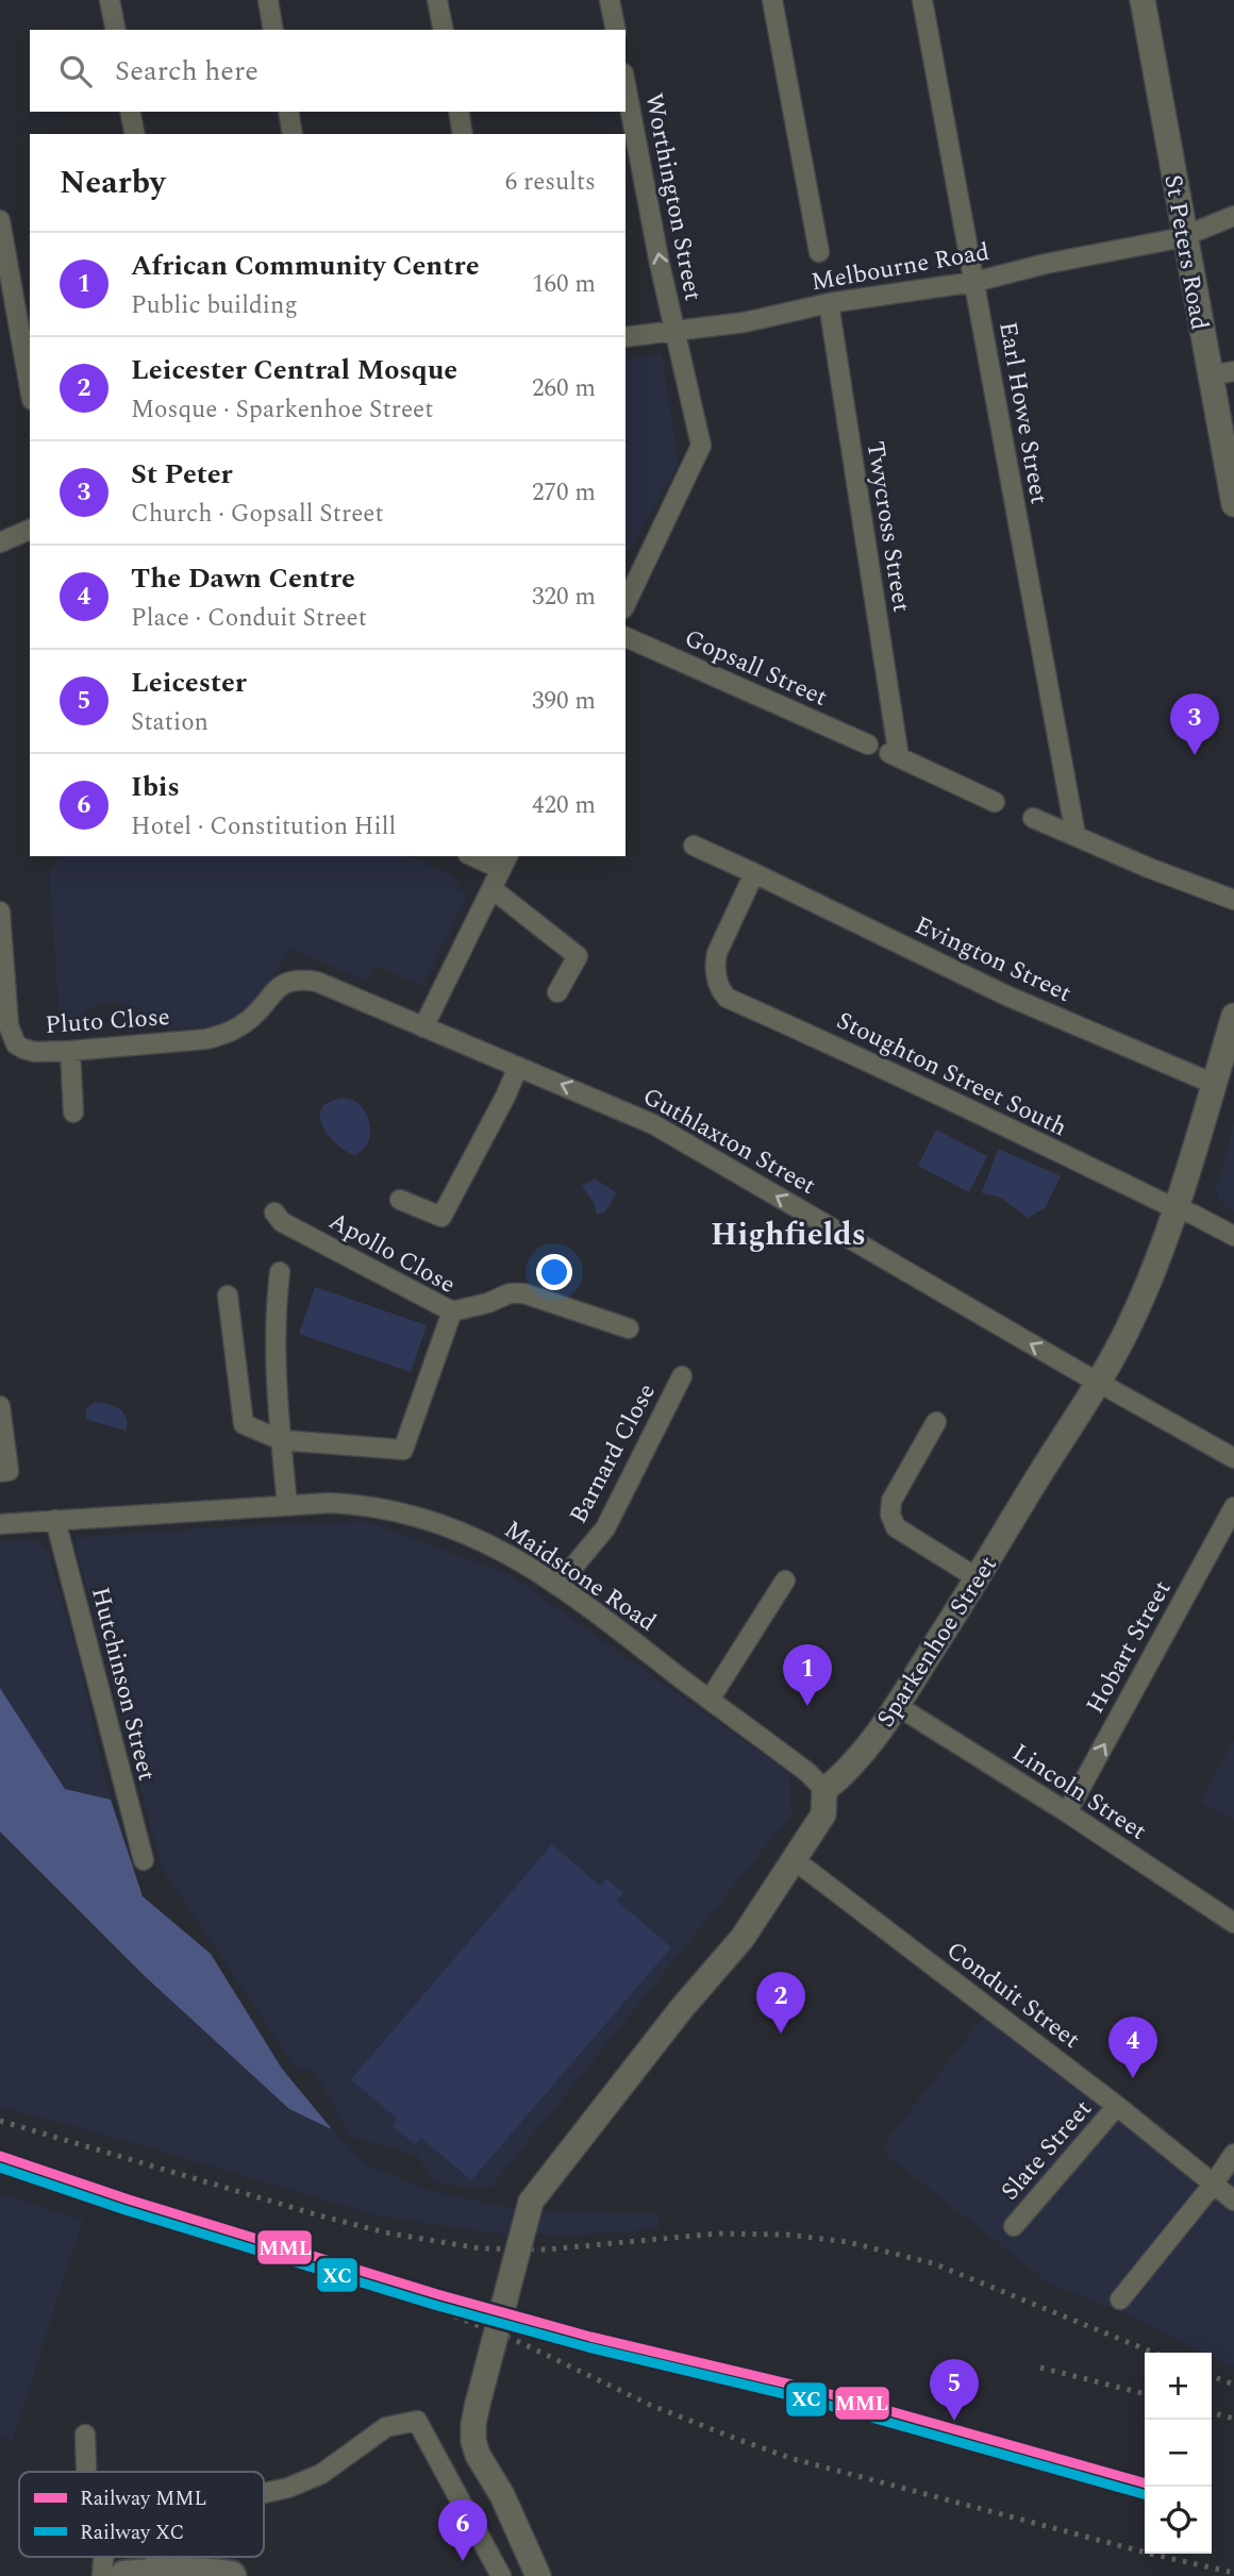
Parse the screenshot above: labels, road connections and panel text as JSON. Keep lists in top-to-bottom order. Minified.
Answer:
{"streets":{"street":["Worthington Street","St Peters Road","Melbourne Road","Earl Howe Street","Twycross Street","Gopsall Street","Evington Street","Pluto Close","Stoughton Street South","Guthlaxton Street","Apollo Close","Barnard Close","Maidstone Road","Sparkenhoe Street","Hobart Street","Hutchinson Street","Lincoln Street","Conduit Street","Slate Street"]},"crossings":[["Worthington Street","Melbourne Road"],["St Peters Road","Melbourne Road"],["Melbourne Road","Earl Howe Street"],["Melbourne Road","Twycross Street"],["Evington Street","Stoughton Street South"],["Evington Street","Sparkenhoe Street"],["Pluto Close","Guthlaxton Street"],["Stoughton Street South","Sparkenhoe Street"],["Guthlaxton Street","Sparkenhoe Street"],["Barnard Close","Maidstone Road"],["Maidstone Road","Sparkenhoe Street"],["Maidstone Road","Hutchinson Street"],["Sparkenhoe Street","Lincoln Street"],["Hobart Street","Lincoln Street"],["Conduit Street","Slate Street"]],"one_way":["Guthlaxton Street","Hobart Street"],"districts":["Highfields"],"lines":["rail line MML","rail line XC"],"legend":["Railway MML","Railway XC"],"page":{"search":"Search here","heading":["Nearby","6 results"],"list":[{"mark":"1","name":"African Community Centre","note":"Public building","value":"160 m"},{"mark":"2","name":"Leicester Central Mosque","note":"Mosque · Sparkenhoe Street","value":"260 m"},{"mark":"3","name":"St Peter","note":"Church · Gopsall Street","value":"270 m"},{"mark":"4","name":"The Dawn Centre","note":"Place · Conduit Street","value":"320 m"},{"mark":"5","name":"Leicester","note":"Station","value":"390 m"},{"mark":"6","name":"Ibis","note":"Hotel · Constitution Hill","value":"420 m"}],"pins":["3","1","2","4","5","6"],"map_buttons":["+","−"]}}
